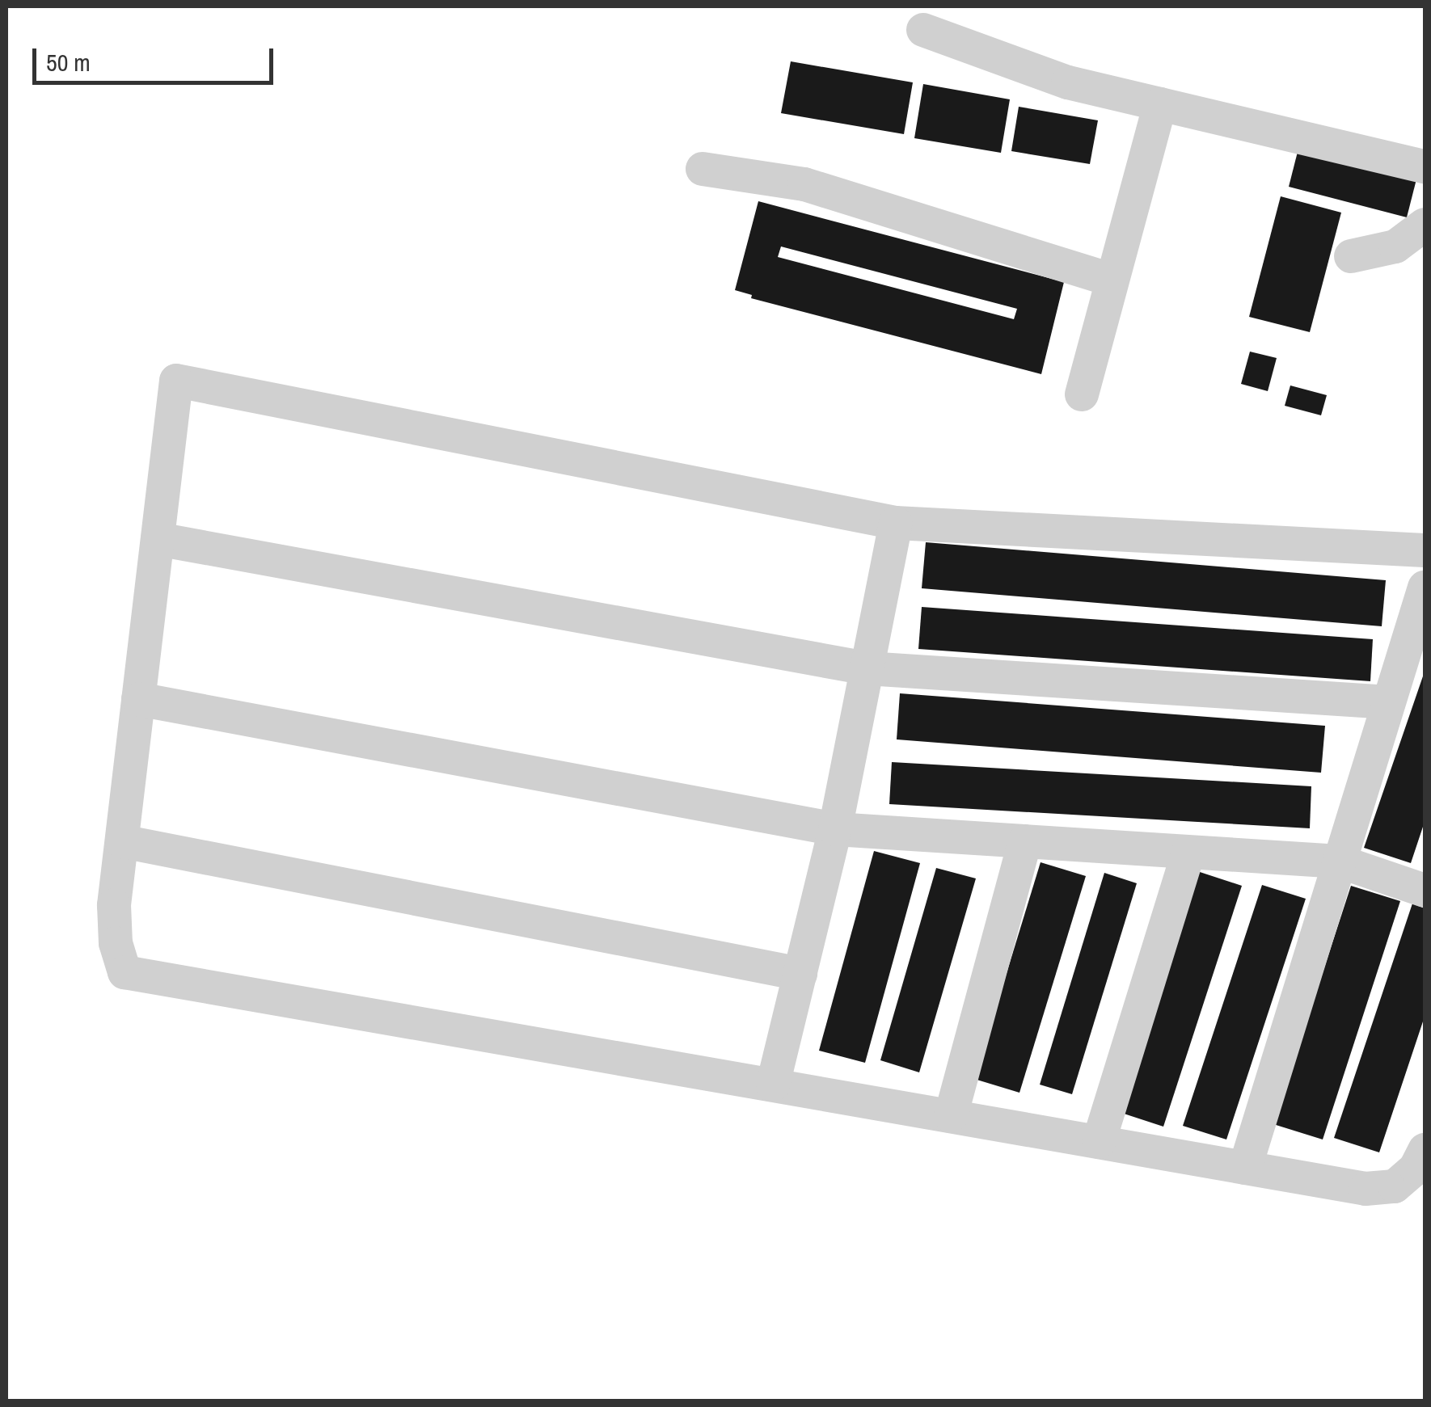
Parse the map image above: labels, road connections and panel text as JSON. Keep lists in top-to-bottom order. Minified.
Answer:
{"scale_bar":"50 m"}
